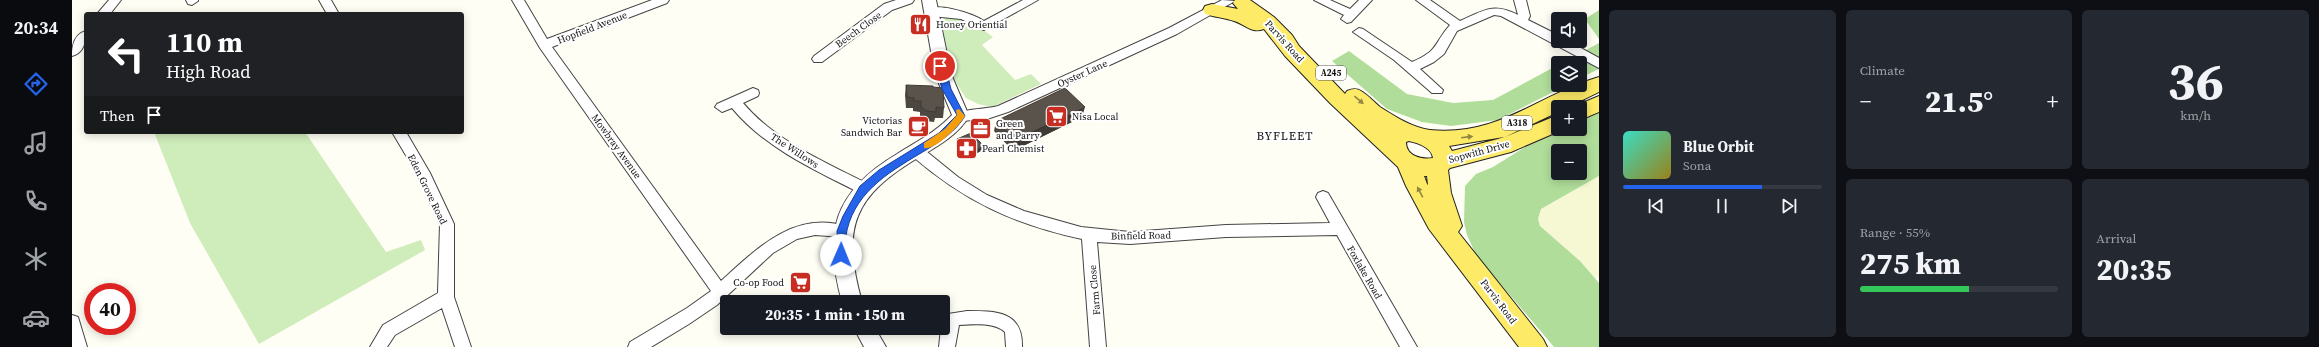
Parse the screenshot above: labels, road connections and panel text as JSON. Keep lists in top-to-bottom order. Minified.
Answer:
{"streets":{"main road":["Parvis Road","A245","A318","Sopwith Drive"],"street":["Hopfield Avenue","Beech Close","Oyster Lane","Mowbray Avenue","The Willows","Eden Grove Road","Binfield Road","Foxlake Road","Farm Close"]},"crossings":[["Hopfield Avenue","Mowbray Avenue"],["Parvis Road","Oyster Lane"],["Parvis Road","A245"],["Parvis Road","Sopwith Drive"],["Oyster Lane","A245"],["A245","Sopwith Drive"],["Binfield Road","Foxlake Road"],["Binfield Road","Farm Close"]],"districts":["BYFLEET"],"places":{"restaurant":["Honey Oriential"],"supermarket":["Nisa Local","Co-op Food"],"cafe":["Victorias Sandwich Bar"],"office":["Green and Parry"],"pharmacy":["Pearl Chemist"]},"page":{"tabs":"20:34","tile":["Climate",["36","km/h"],["Range · 55%","275 km"],["Arrival","20:35"]],"map_buttons":["+","−"],"turn":["110 m","High Road"],"heat":["−","21.5°","+"],"then":"Then","song":["Blue Orbit","Sona"],"limit":"40","trip":"20:35 · 1 min · 150 m"}}
